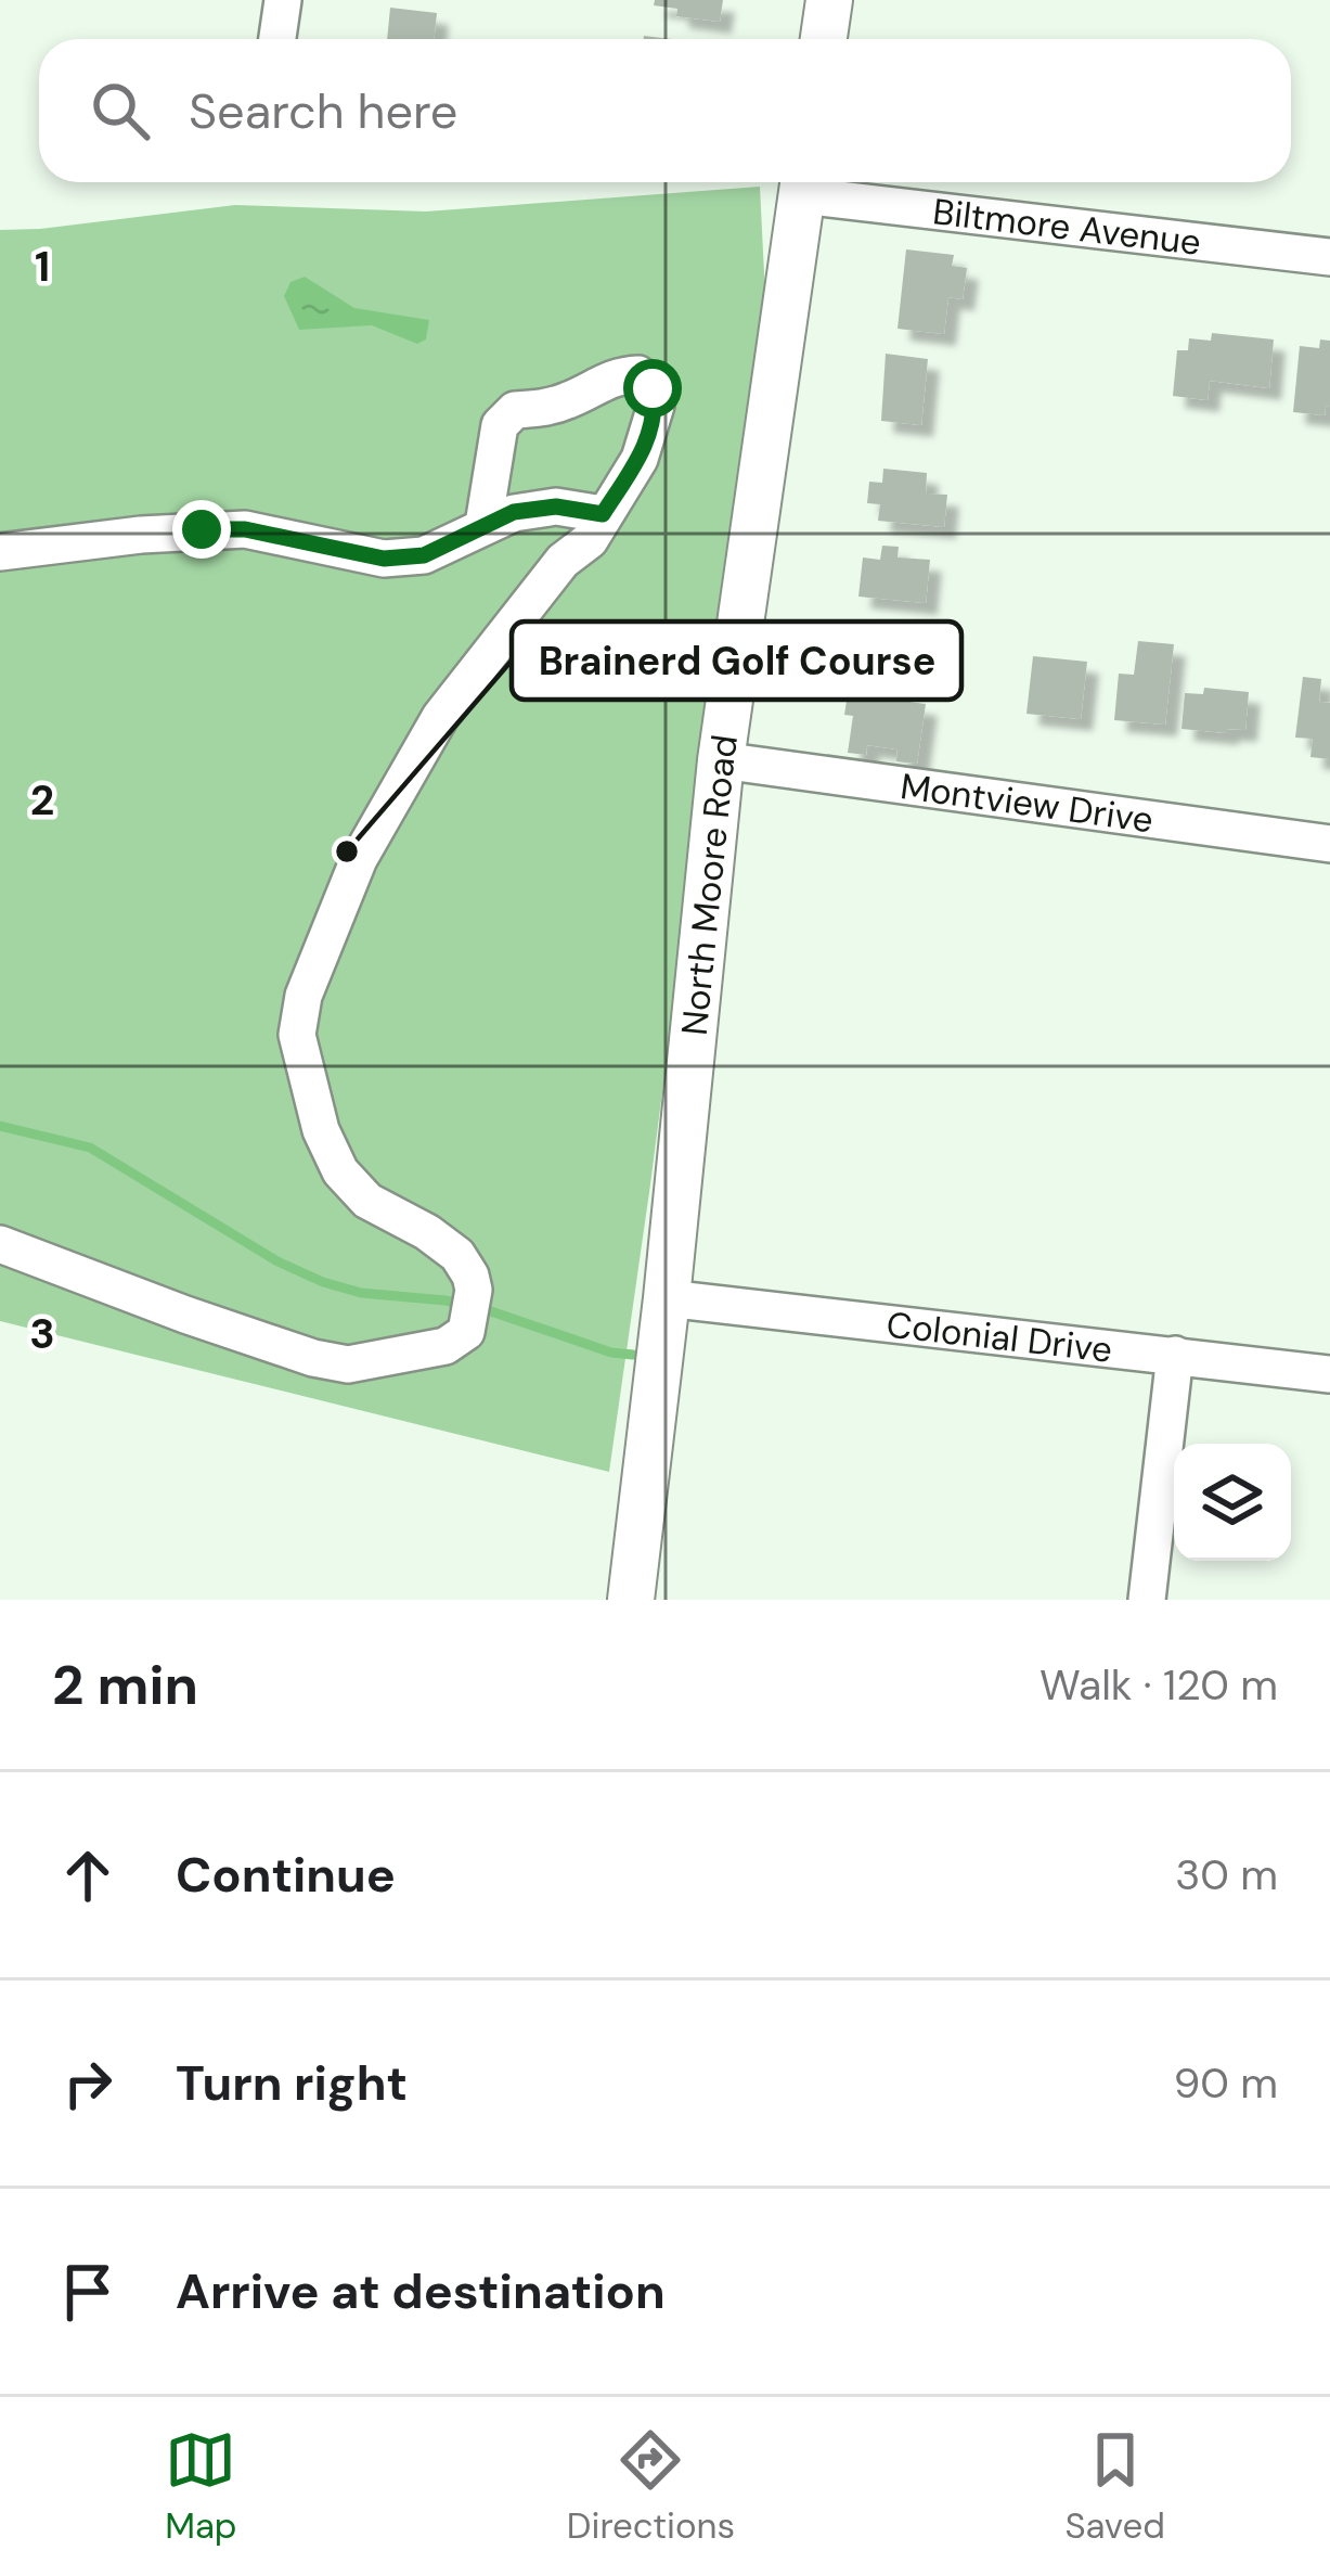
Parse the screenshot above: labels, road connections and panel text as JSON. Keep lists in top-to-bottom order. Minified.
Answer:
{"streets":{"main road":["North Moore Road"],"street":["Biltmore Avenue","Montview Drive","Colonial Drive"]},"crossings":[["Biltmore Avenue","North Moore Road"],["Montview Drive","North Moore Road"],["North Moore Road","Colonial Drive"]],"places":["Brainerd Golf Course"],"page":{"search":"Search here","heading":["2 min","Walk · 120 m"],"list":[["Continue","30 m"],["Turn right","90 m"],"Arrive at destination"],"nav":["Map","Directions","Saved"]},"grid":{"rows":["1","2","3"]}}
